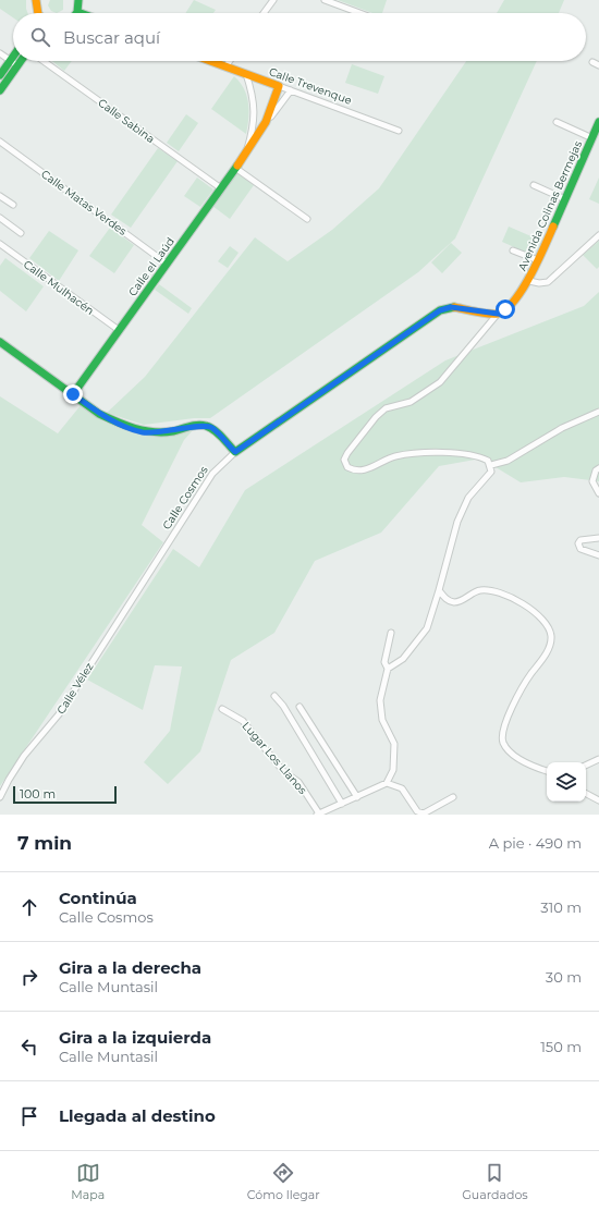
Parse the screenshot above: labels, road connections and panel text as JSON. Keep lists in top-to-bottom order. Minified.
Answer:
{"streets":{"street":["Calle Trevenque","Calle Sabina","Calle Matas Verdes","Avenida Colinas Bermejas","Calle el Laúd","Calle Mulhacén","Calle Cosmos","Calle Vélez","Lugar Los Llanos"]},"crossings":[["Calle Trevenque","Calle el Laúd"],["Calle Sabina","Calle el Laúd"],["Calle Matas Verdes","Calle el Laúd"],["Avenida Colinas Bermejas","Calle Cosmos"],["Calle el Laúd","Calle Mulhacén"],["Calle Cosmos","Calle Vélez"]],"scale_bar":"100 m","page":{"search":"Buscar aquí","scale":"100 m","heading":["7 min","A pie · 490 m"],"list":[["Continúa","Calle Cosmos","310 m"],["Gira a la derecha","Calle Muntasil","30 m"],["Gira a la izquierda","Calle Muntasil","150 m"],"Llegada al destino"],"nav":["Mapa","Cómo llegar","Guardados"]}}
